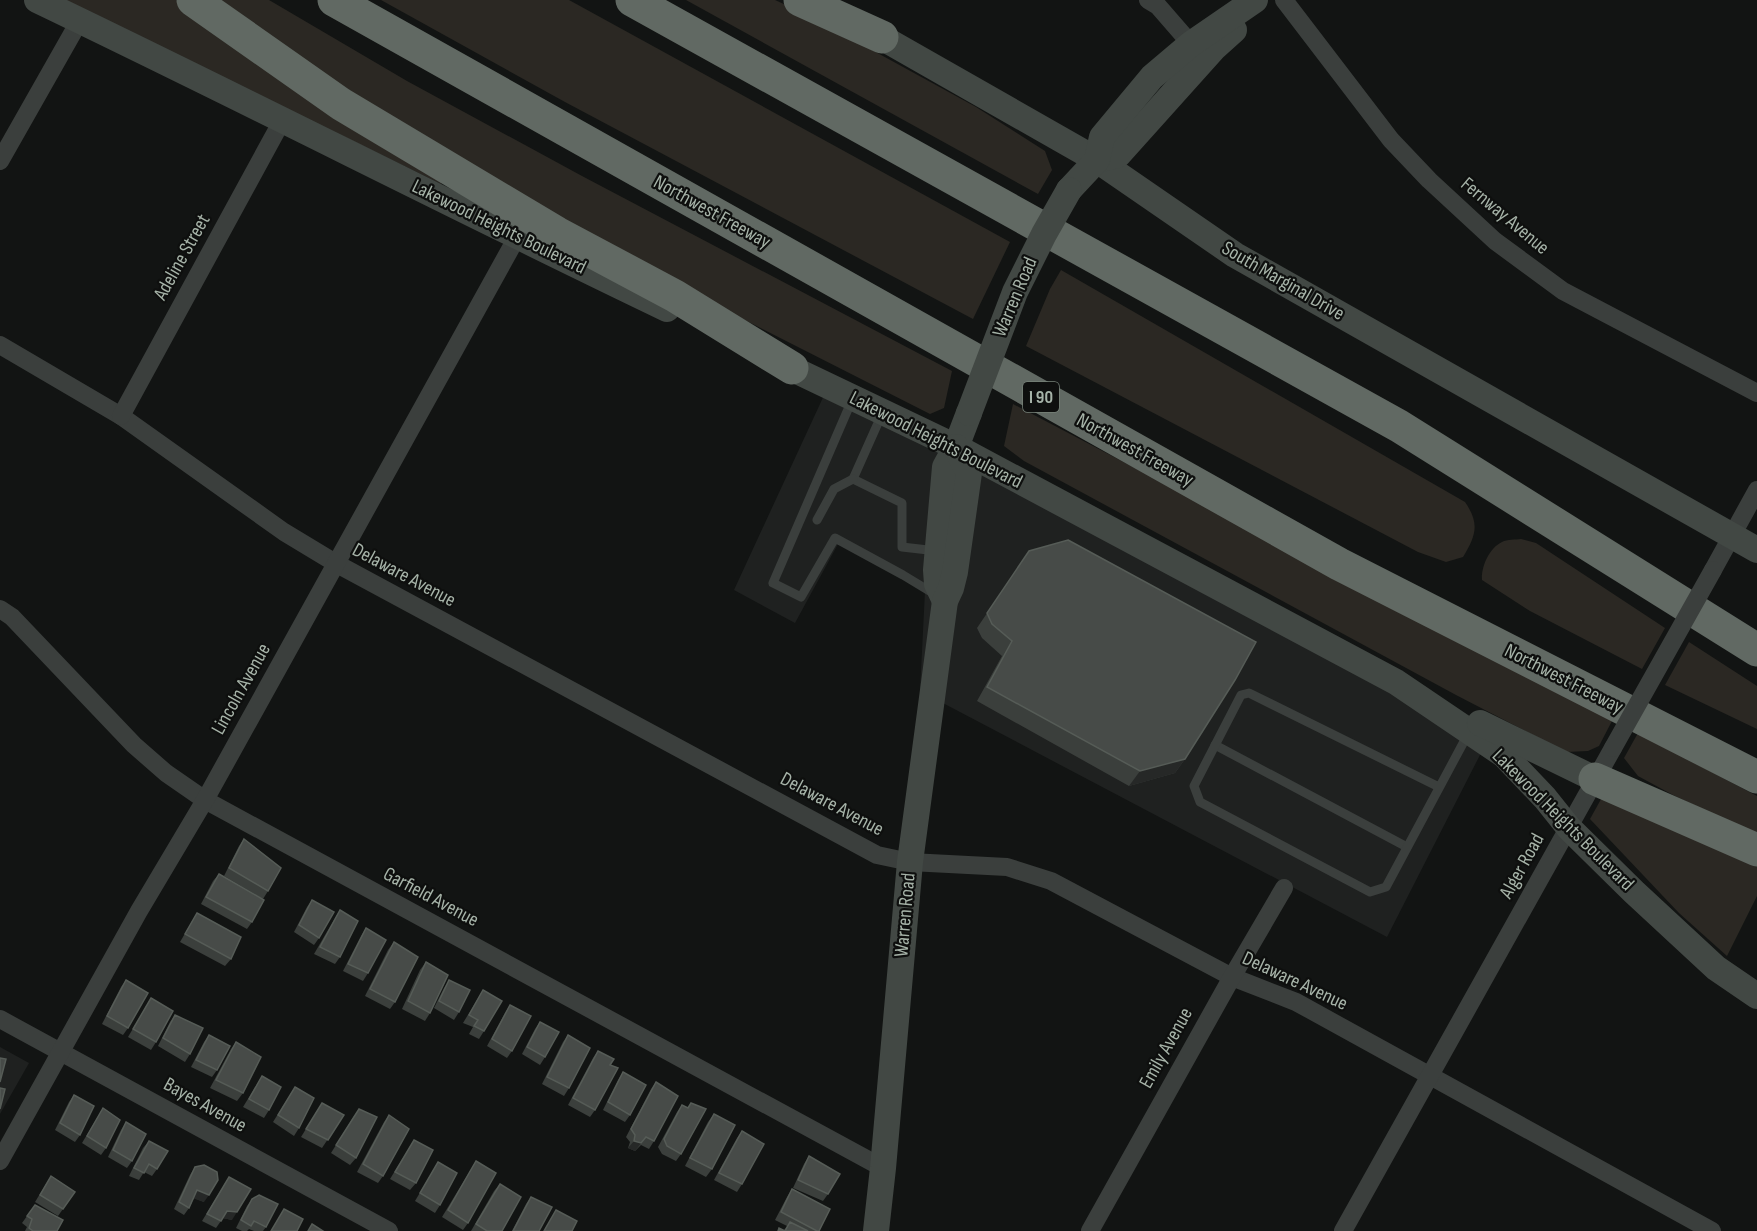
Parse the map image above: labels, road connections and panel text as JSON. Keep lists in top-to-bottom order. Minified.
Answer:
{"streets":{"highway":["Northwest Freeway","I 90"],"main road":["Lakewood Heights Boulevard","South Marginal Drive","Warren Road"],"street":["Fernway Avenue","Adeline Street","Delaware Avenue","Lincoln Avenue","Alger Road","Garfield Avenue","Emily Avenue","Bayes Avenue"]},"crossings":[["Lakewood Heights Boulevard","Adeline Street"],["Lakewood Heights Boulevard","Warren Road"],["Lakewood Heights Boulevard","Lincoln Avenue"],["Lakewood Heights Boulevard","Alger Road"],["Adeline Street","Delaware Avenue"],["South Marginal Drive","Warren Road"],["South Marginal Drive","Alger Road"],["Warren Road","Delaware Avenue"],["Warren Road","Garfield Avenue"],["Delaware Avenue","Lincoln Avenue"],["Delaware Avenue","Alger Road"],["Delaware Avenue","Emily Avenue"],["Lincoln Avenue","Garfield Avenue"],["Lincoln Avenue","Bayes Avenue"]]}
